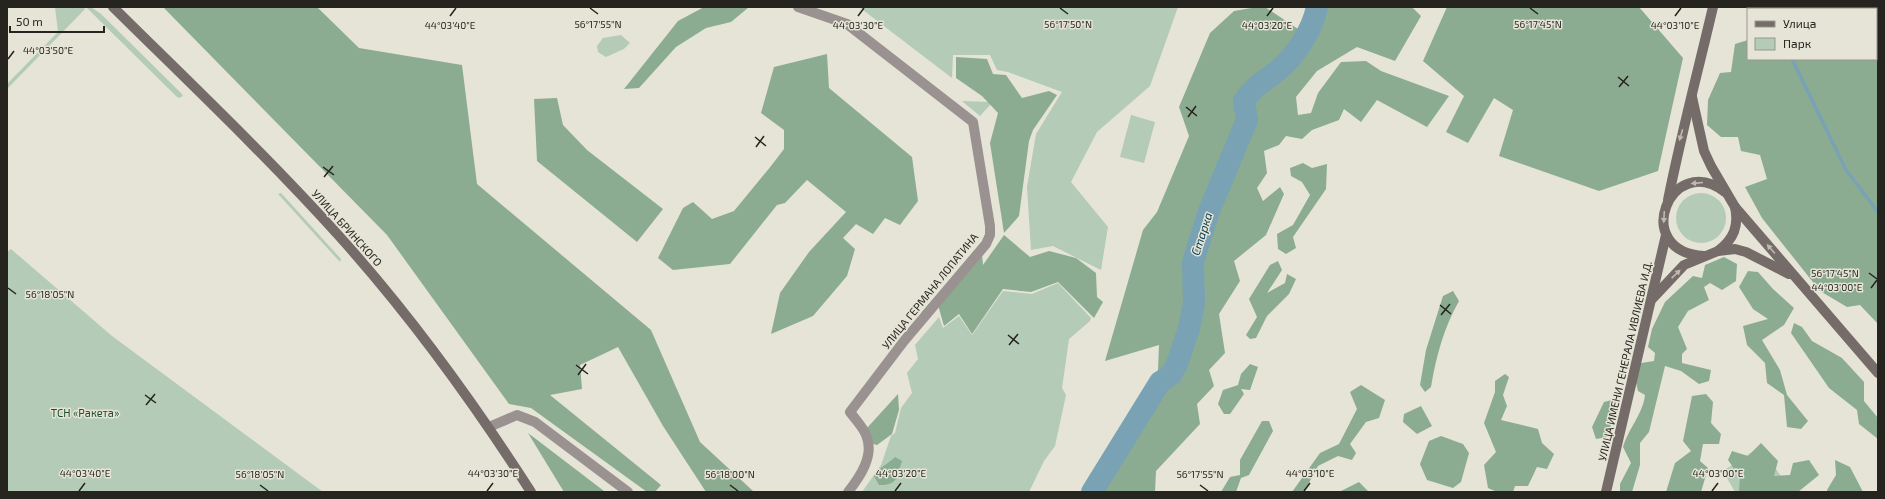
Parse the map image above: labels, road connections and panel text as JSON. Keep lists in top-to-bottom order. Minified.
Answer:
{"streets":{"street":["УЛИЦА БРИНСКОГО","УЛИЦА ГЕРМАНА ЛОПАТИНА","УЛИЦА ИМЕНИ ГЕНЕРАЛА ИВЛИЕВА И.Д."]},"water":["Старка"],"parks":["ТСН «Ракета»"],"legend":["Улица","Парк"],"scale_bar":"50 m","coordinates":["56°17'45\"N","56°17'55\"N","56°17'50\"N","44°03'40\"E","44°03'30\"E","44°03'20\"E","44°03'10\"E","44°03'50\"E","44°03'00\"E","56°18'05\"N","56°18'00\"N"]}
